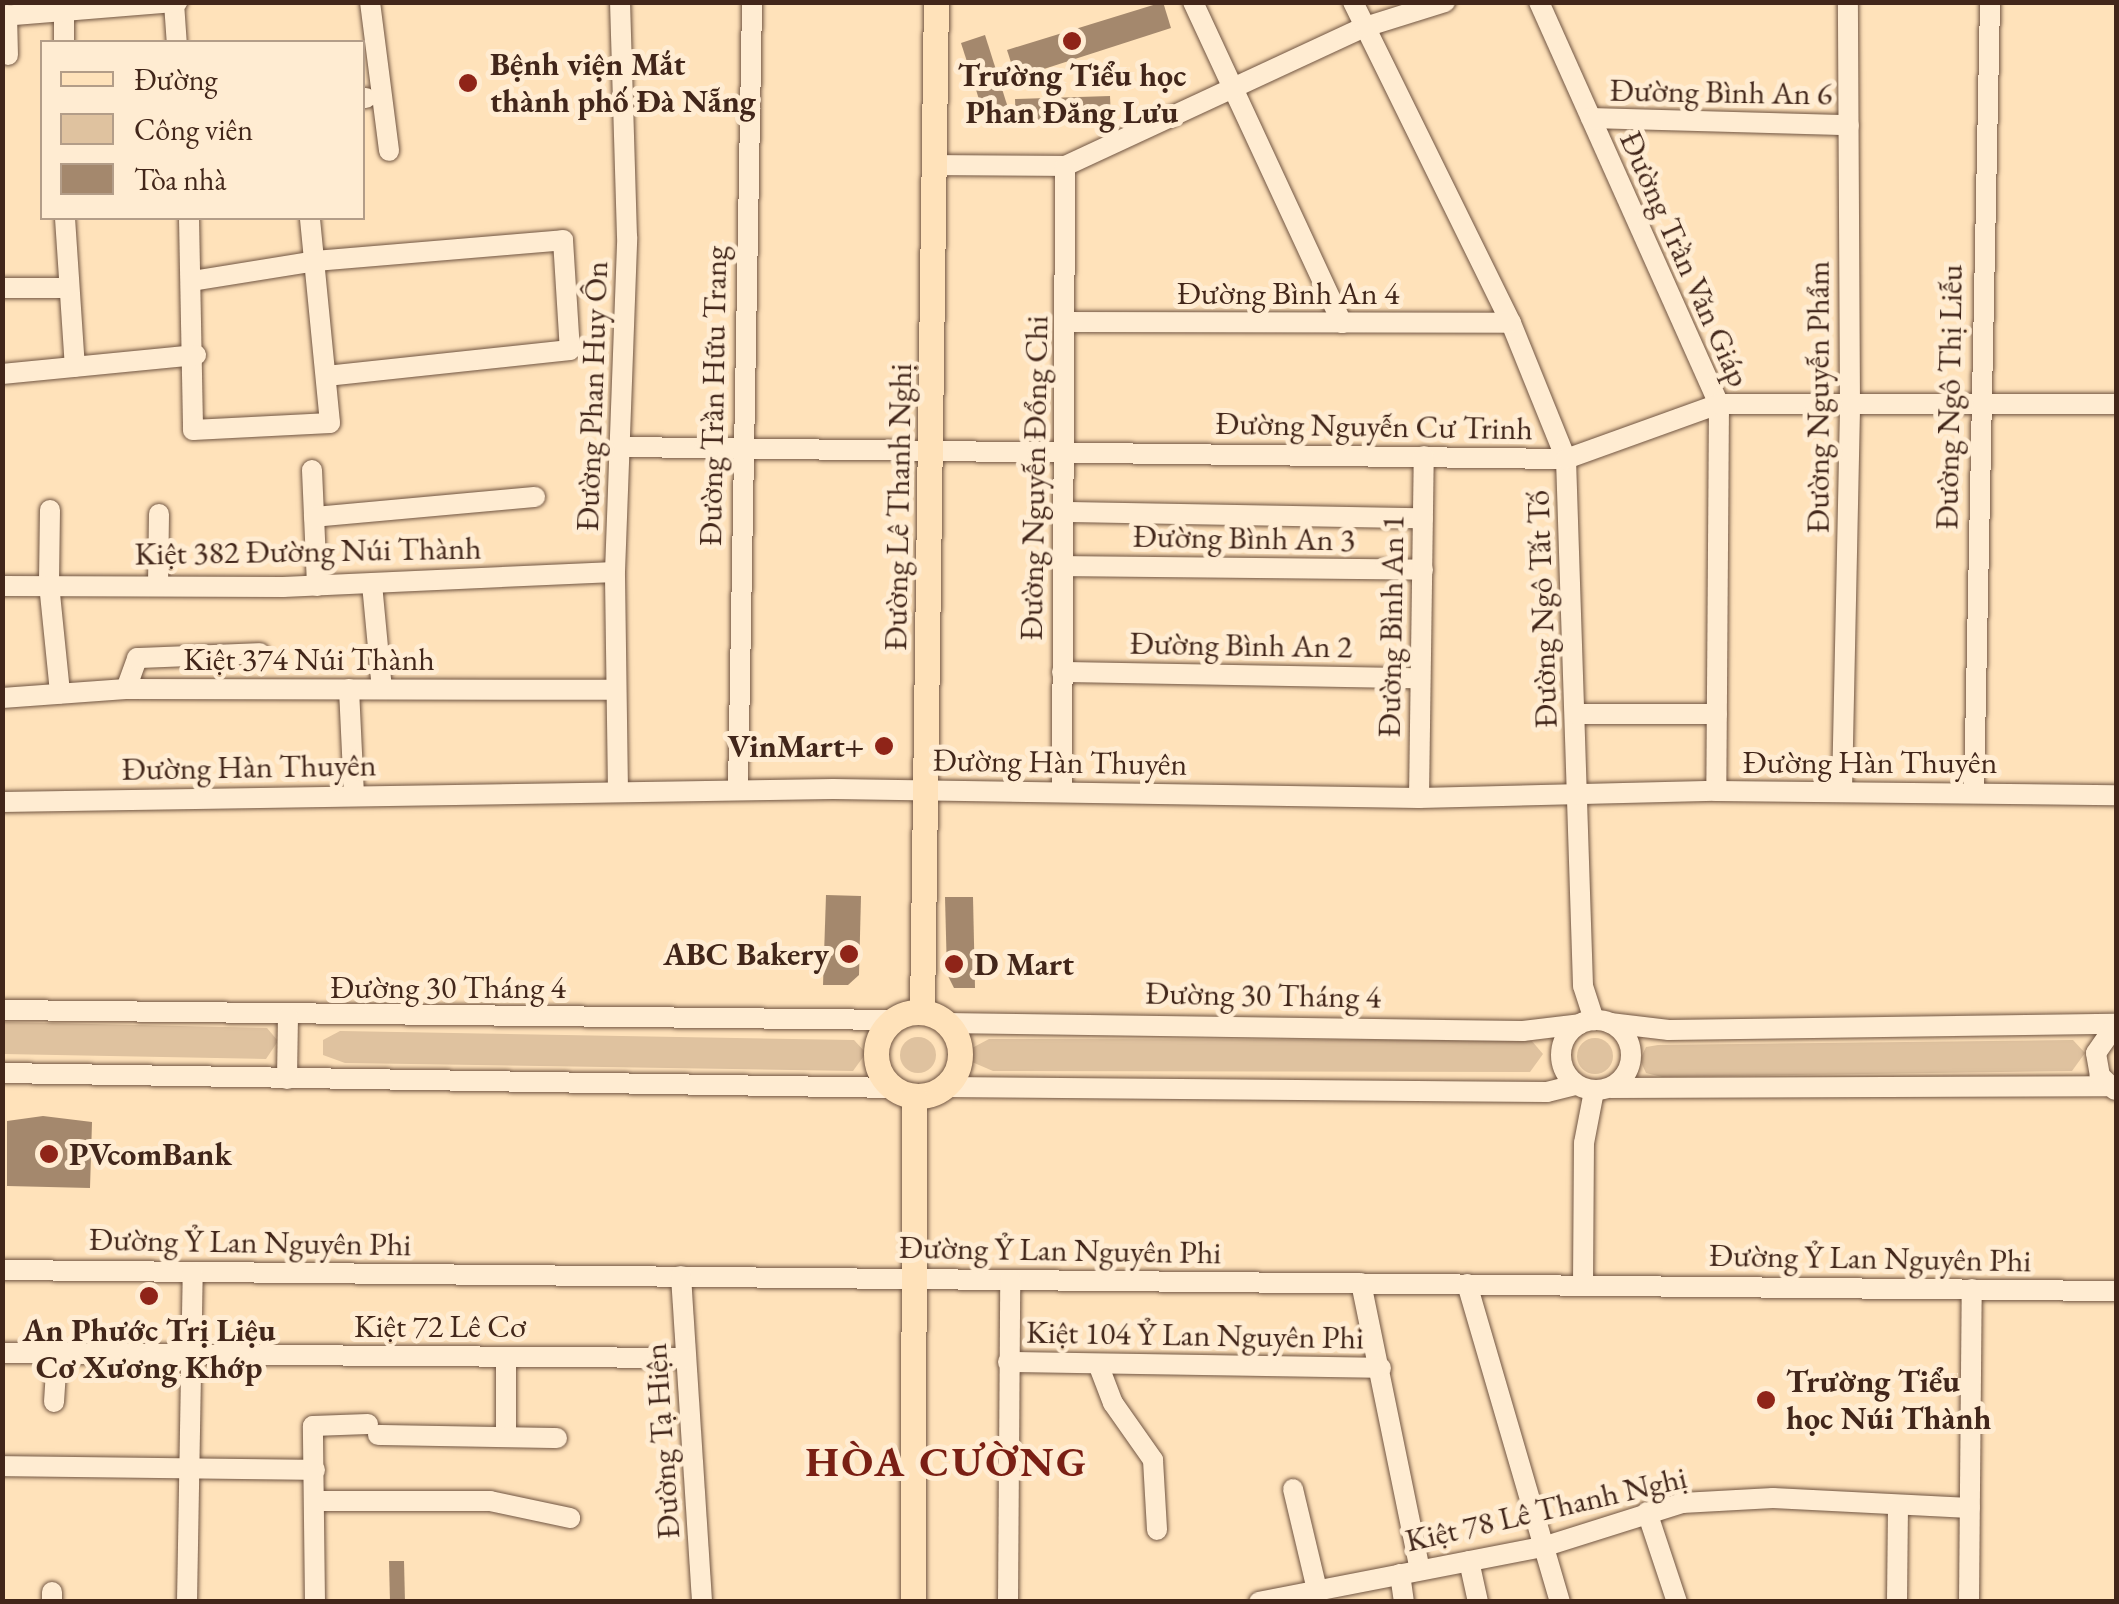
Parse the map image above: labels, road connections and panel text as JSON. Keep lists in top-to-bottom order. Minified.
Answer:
{"streets":{"main road":["Đường Lê Thanh Nghị"],"street":["Đường Bình An 6","Đường Trần Văn Giáp","Đường Bình An 4","Đường Phan Huy Ôn","Đường Trần Hữu Trang","Đường Nguyễn Phẩm","Đường Ngô Thị Liễu","Đường Nguyễn Cư Trinh","Đường Nguyễn Đổng Chi","Đường Bình An 3","Kiệt 382 Đường Núi Thành","Đường Ngô Tất Tố","Đường Bình An 1","Đường Bình An 2","Kiệt 374 Núi Thành","Đường Hàn Thuyên","Đường 30 Tháng 4","Đường Ỷ Lan Nguyên Phi","Kiệt 72 Lê Cơ","Kiệt 104 Ỷ Lan Nguyên Phi","Đường Tạ Hiện","Kiệt 78 Lê Thanh Nghị"]},"crossings":[["Đường Bình An 6","Đường Trần Văn Giáp"],["Đường Bình An 6","Đường Nguyễn Phẩm"],["Đường Trần Văn Giáp","Đường Nguyễn Cư Trinh"],["Đường Trần Văn Giáp","Đường Hàn Thuyên"],["Đường Bình An 4","Đường Nguyễn Đổng Chi"],["Đường Bình An 4","Đường Ngô Tất Tố"],["Đường Phan Huy Ôn","Đường Nguyễn Cư Trinh"],["Đường Phan Huy Ôn","Kiệt 382 Đường Núi Thành"],["Đường Phan Huy Ôn","Kiệt 374 Núi Thành"],["Đường Phan Huy Ôn","Đường Hàn Thuyên"],["Đường Trần Hữu Trang","Đường Nguyễn Cư Trinh"],["Đường Trần Hữu Trang","Đường Hàn Thuyên"],["Đường Nguyễn Phẩm","Đường Nguyễn Cư Trinh"],["Đường Nguyễn Phẩm","Đường Hàn Thuyên"],["Đường Ngô Thị Liễu","Đường Nguyễn Cư Trinh"],["Đường Ngô Thị Liễu","Đường Hàn Thuyên"],["Đường Nguyễn Cư Trinh","Đường Nguyễn Đổng Chi"],["Đường Nguyễn Cư Trinh","Đường Lê Thanh Nghị"],["Đường Nguyễn Cư Trinh","Đường Ngô Tất Tố"],["Đường Nguyễn Cư Trinh","Đường Bình An 1"],["Đường Nguyễn Đổng Chi","Đường Bình An 3"],["Đường Nguyễn Đổng Chi","Đường Bình An 2"],["Đường Nguyễn Đổng Chi","Đường Hàn Thuyên"],["Đường Lê Thanh Nghị","Đường Hàn Thuyên"],["Đường Lê Thanh Nghị","Đường 30 Tháng 4"],["Đường Bình An 3","Đường Bình An 1"],["Đường Ngô Tất Tố","Đường Hàn Thuyên"],["Đường Ngô Tất Tố","Đường 30 Tháng 4"],["Đường Bình An 1","Đường Bình An 2"],["Đường Bình An 1","Đường Hàn Thuyên"],["Đường Ỷ Lan Nguyên Phi","Đường Tạ Hiện"],["Kiệt 72 Lê Cơ","Đường Tạ Hiện"]],"districts":["HÒA CƯỜNG"],"places":["Trường Tiểu học Phan Đăng Lưu","Bệnh viện Mắt thành phố Đà Nẵng","VinMart+","ABC Bakery","D Mart","PVcomBank","An Phước Trị Liệu Cơ Xương Khớp","Trường Tiểu học Núi Thành"],"legend":["Đường","Công viên","Tòa nhà"]}
